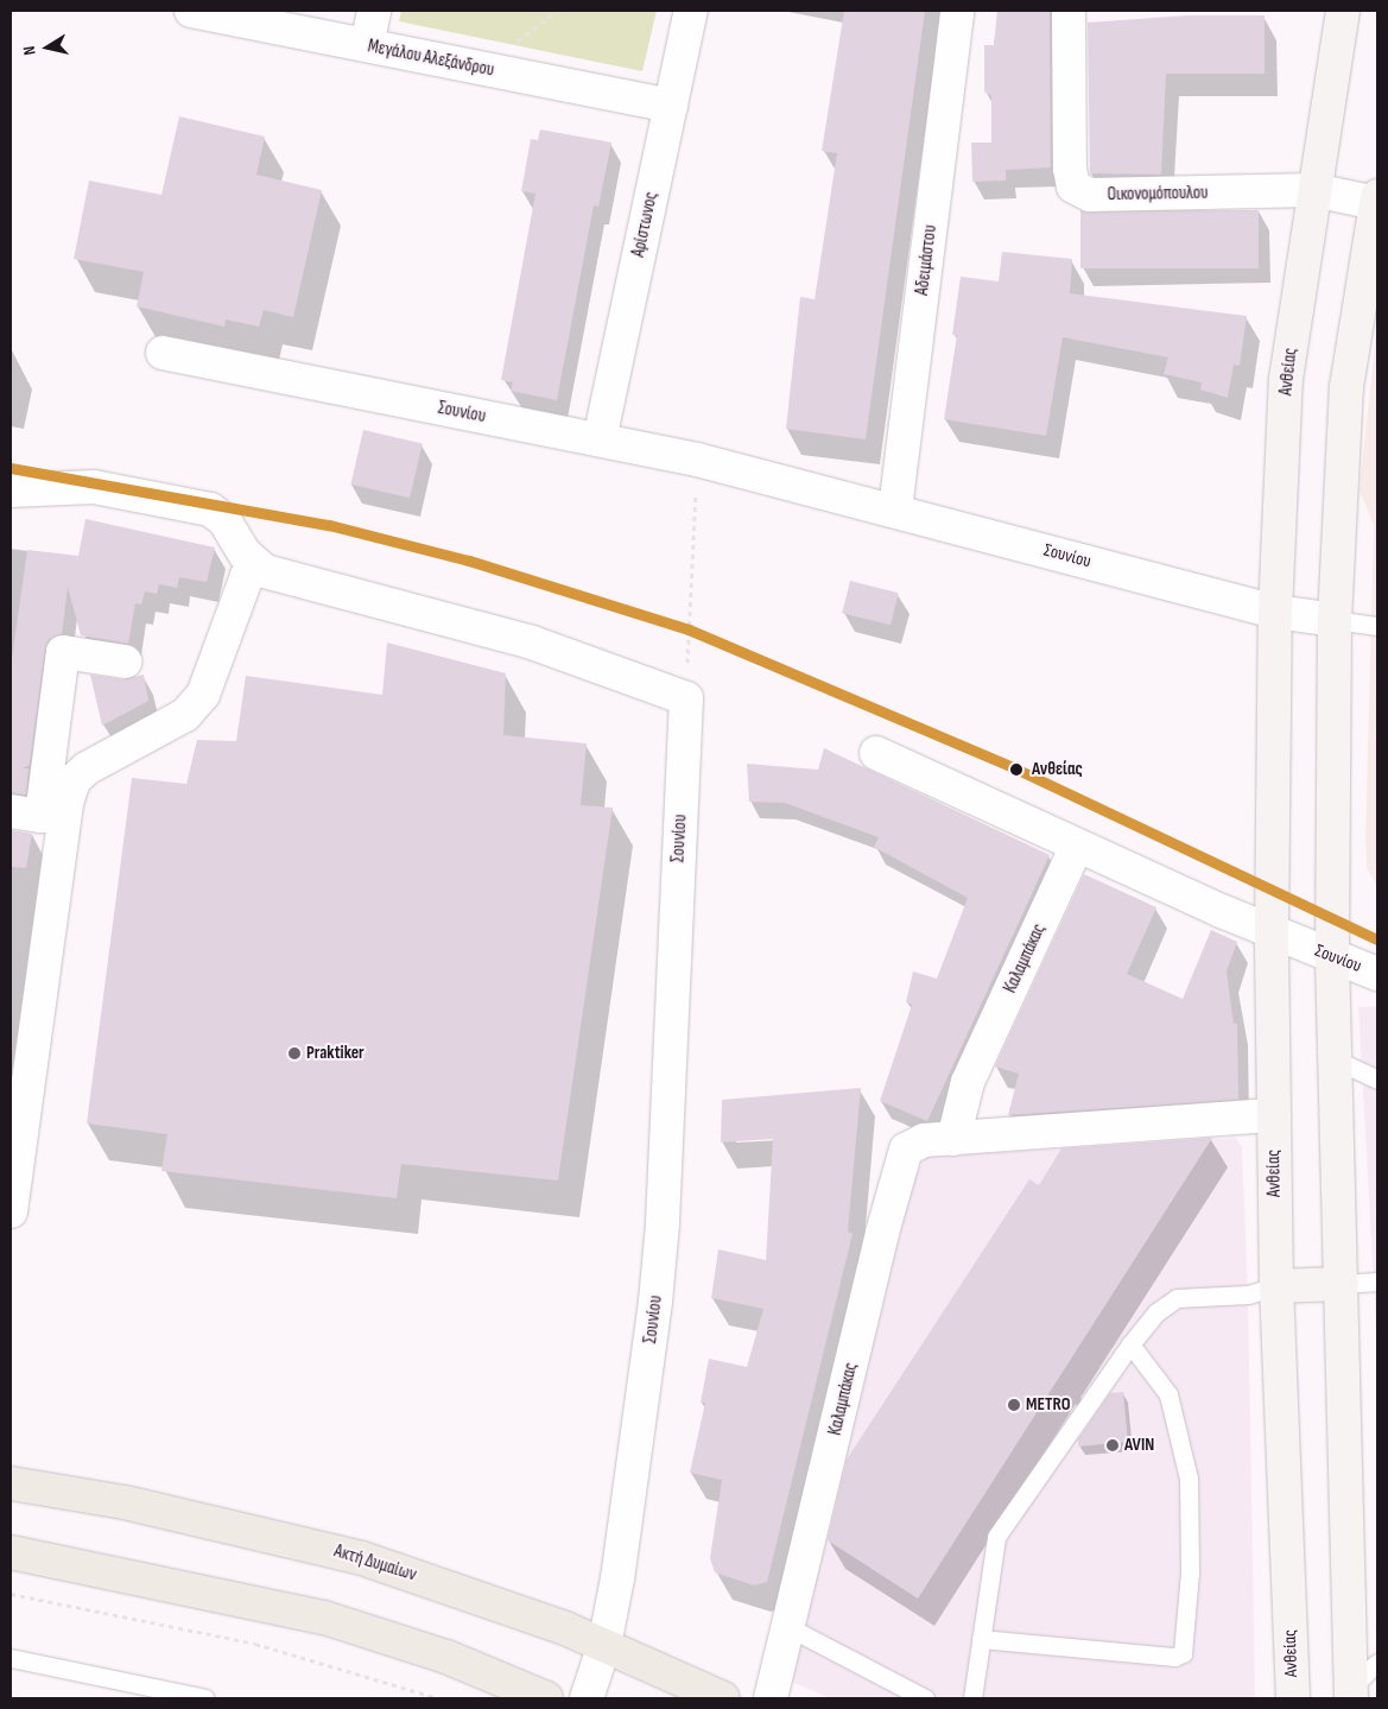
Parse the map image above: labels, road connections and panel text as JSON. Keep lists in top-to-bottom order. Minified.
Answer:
{"streets":{"main road":["Ανθείας","Ακτή Δυμαίων"],"street":["Μεγάλου Αλεξάνδρου","Οικονομόπουλου","Αρίστωνος","Αδειμάστου","Σουνίου","Καλαμπάκας"]},"crossings":[["Μεγάλου Αλεξάνδρου","Αρίστωνος"],["Οικονομόπουλου","Ανθείας"],["Αρίστωνος","Σουνίου"],["Αδειμάστου","Σουνίου"],["Ανθείας","Σουνίου"],["Ανθείας","Καλαμπάκας"],["Σουνίου","Καλαμπάκας"],["Σουνίου","Ακτή Δυμαίων"]],"places":["Ανθείας","Praktiker","METRO","AVIN"],"north":"left"}
